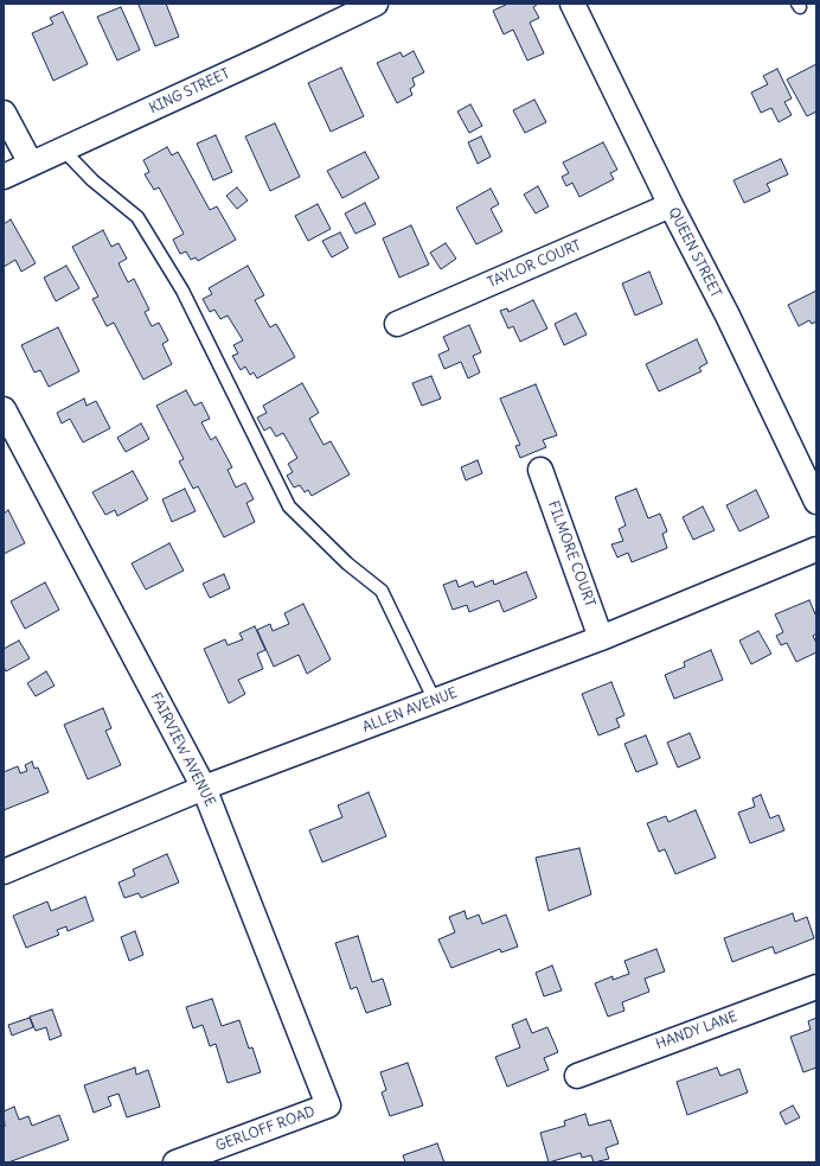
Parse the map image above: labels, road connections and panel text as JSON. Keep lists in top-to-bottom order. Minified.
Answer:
{"streets":{"street":["KING STREET","QUEEN STREET","TAYLOR COURT","FILMORE COURT","ALLEN AVENUE","FAIRVIEW AVENUE","HANDY LANE","GERLOFF ROAD"]},"crossings":[["QUEEN STREET","TAYLOR COURT"],["FILMORE COURT","ALLEN AVENUE"],["ALLEN AVENUE","FAIRVIEW AVENUE"],["FAIRVIEW AVENUE","GERLOFF ROAD"]]}
